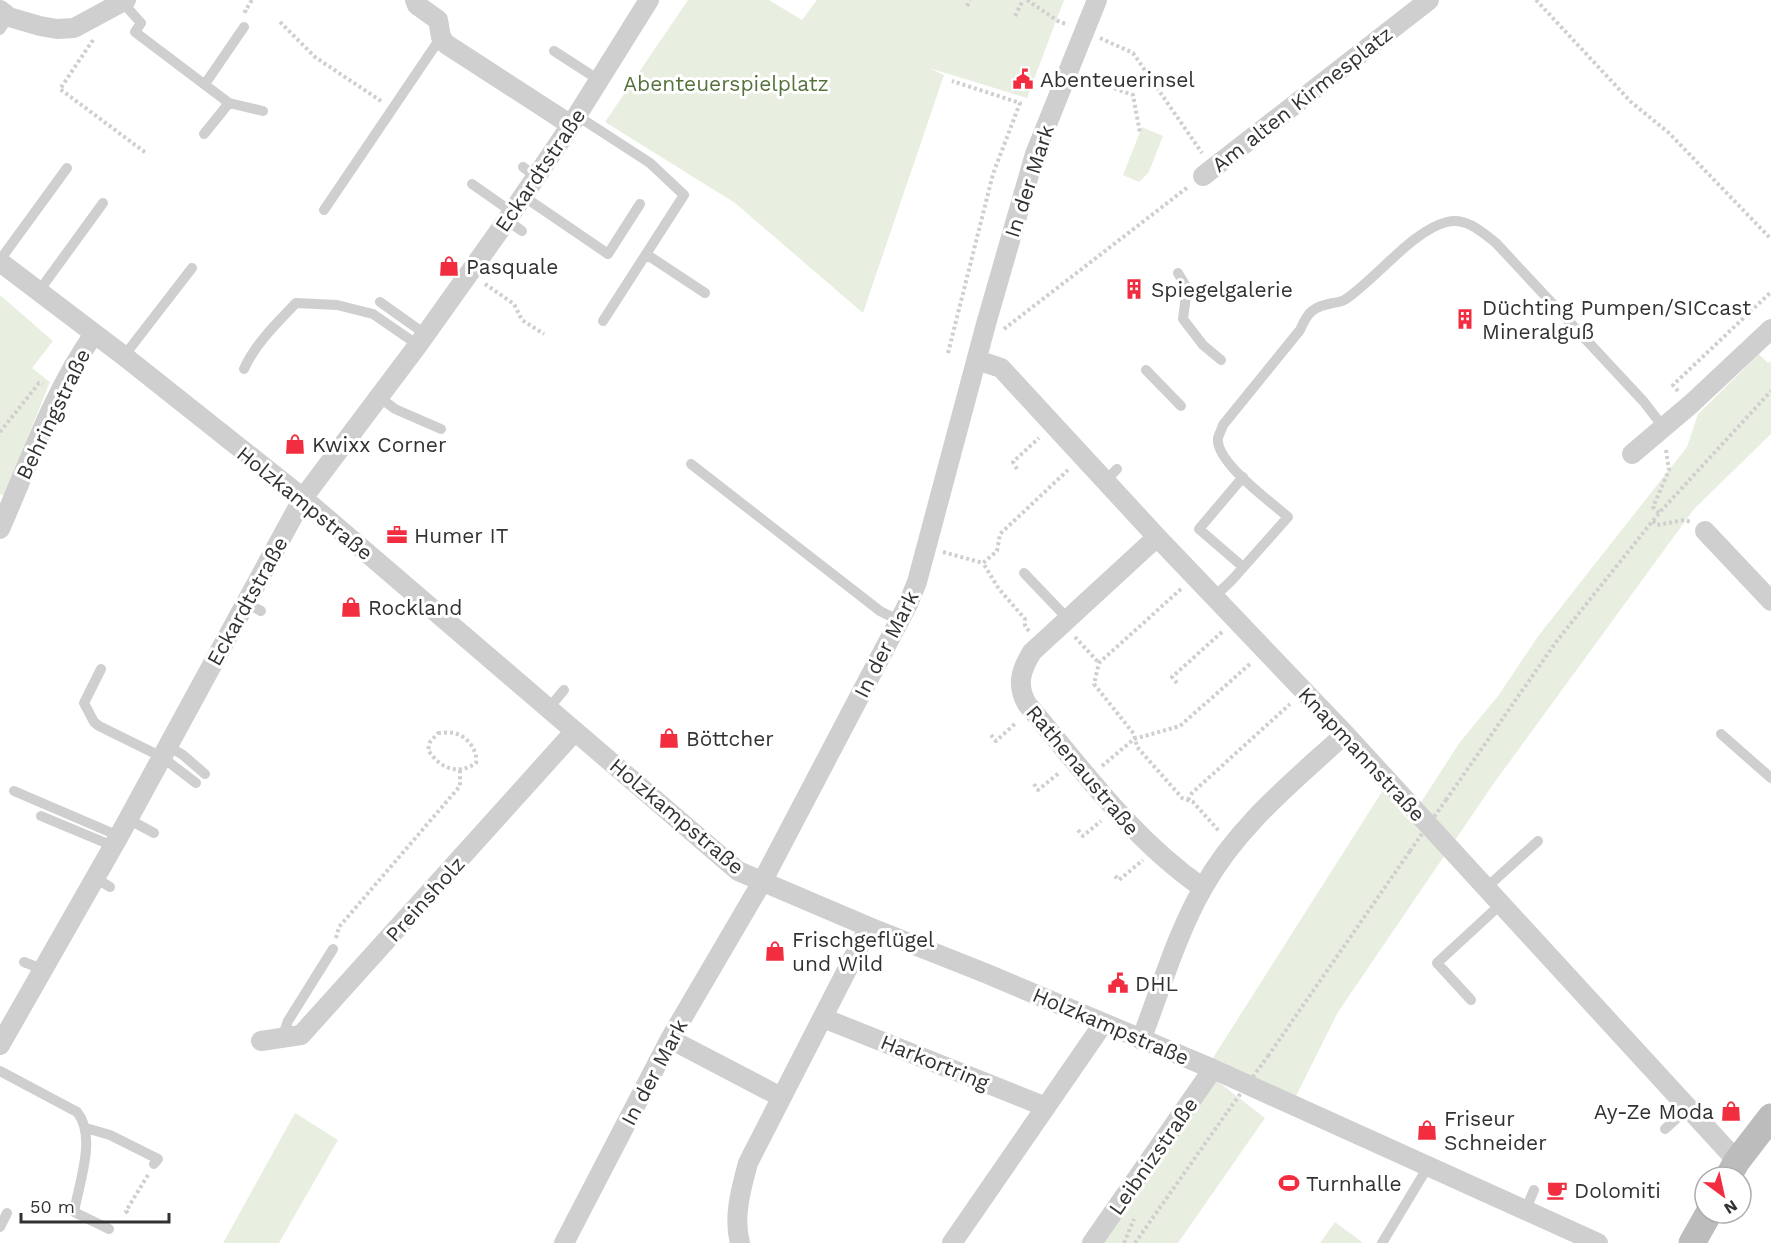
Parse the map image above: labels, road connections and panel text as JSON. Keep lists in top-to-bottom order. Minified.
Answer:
{"streets":{"street":["Am alten Kirmesplatz","Eckardtstraße","In der Mark","Behringstraße","Holzkampstraße","Knapmannstraße","Rathenaustraße","Preinsholz","Harkortring","Leibnizstraße"]},"crossings":[["Eckardtstraße","Holzkampstraße"],["In der Mark","Holzkampstraße"],["In der Mark","Knapmannstraße"],["Behringstraße","Holzkampstraße"],["Holzkampstraße","Preinsholz"],["Holzkampstraße","Leibnizstraße"],["Knapmannstraße","Rathenaustraße"]],"parks":["Abenteuerspielplatz"],"places":{"public building":["Abenteuerinsel","DHL"],"shop":["Pasquale","Kwixx Corner","Rockland","Böttcher","Frischgeflügel und Wild","Ay-Ze Moda","Friseur Schneider"],"building":["Spiegelgalerie","Düchting Pumpen/SICcast Mineralguß"],"office":["Humer IT"],"sports":["Turnhalle"],"cafe":["Dolomiti"]},"scale_bar":"50 m","north":"bottom right"}
